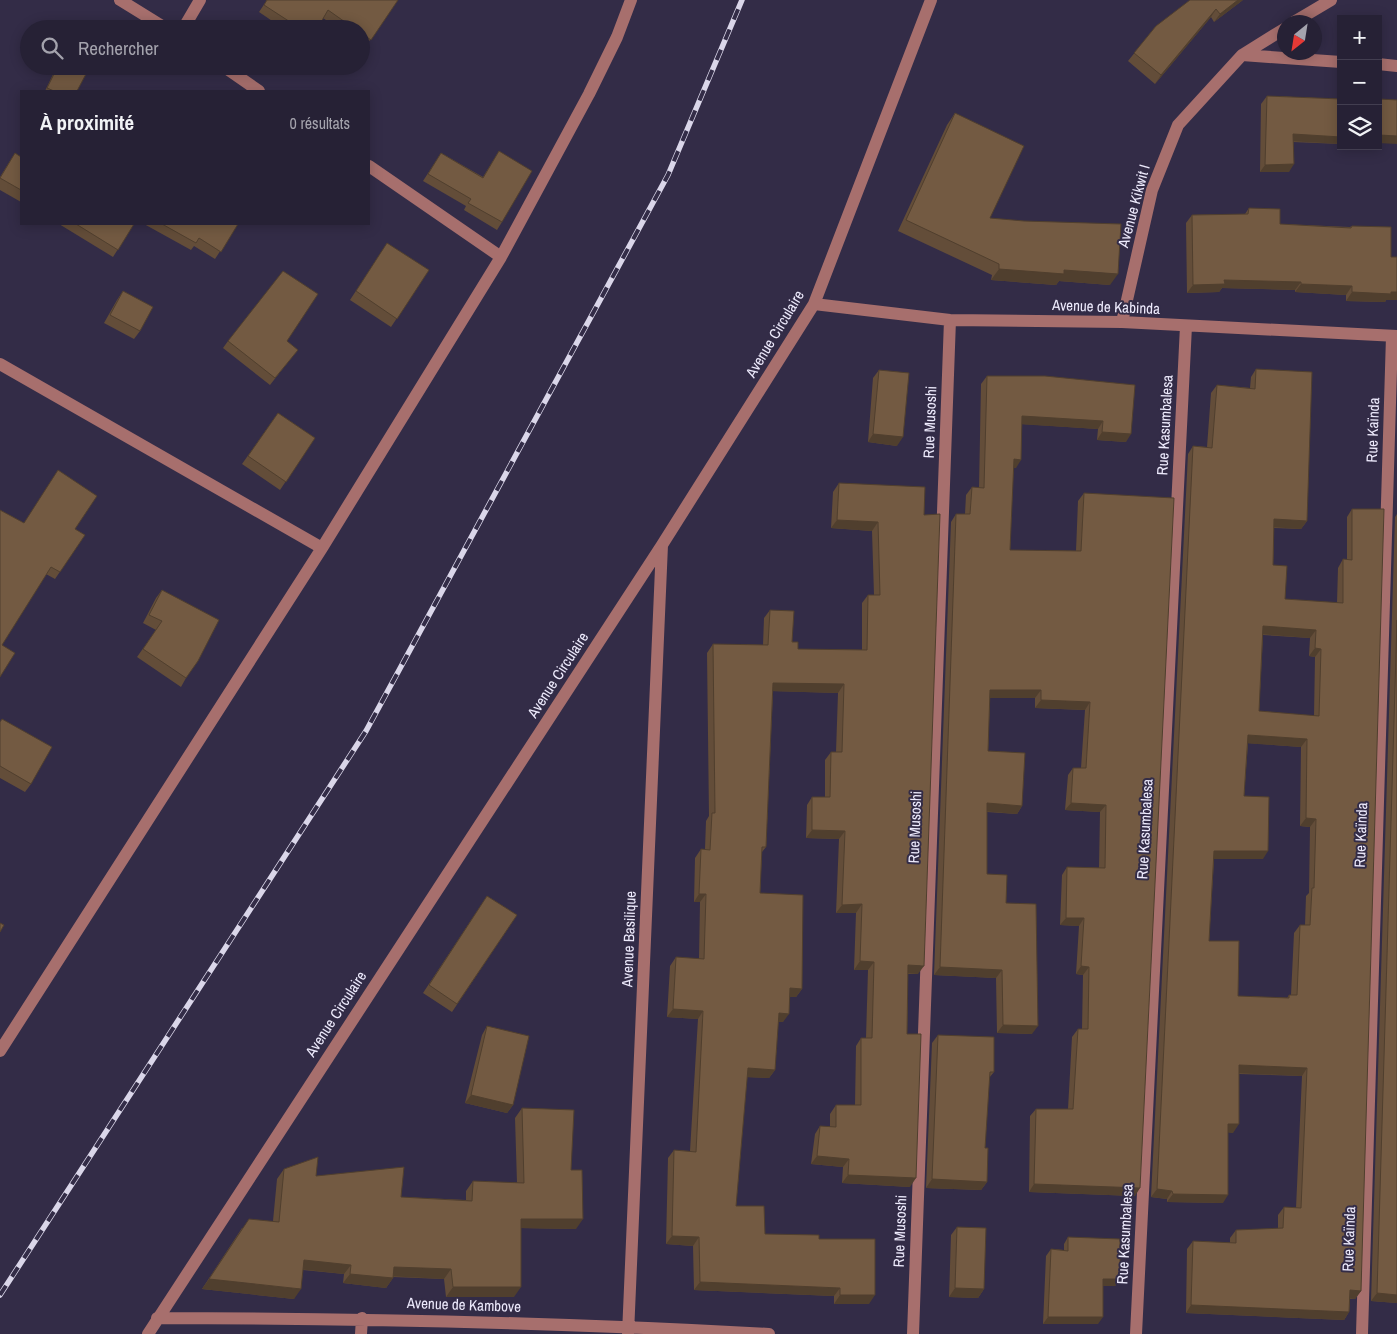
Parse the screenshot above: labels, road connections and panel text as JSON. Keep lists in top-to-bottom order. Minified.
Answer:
{"streets":{"street":["Avenue Kikwit I","Avenue de Kabinda","Avenue Circulaire","Rue Musoshi","Rue Kasumbalesa","Rue Kaïnda","Avenue Basilique","Avenue de Kambove"]},"crossings":[["Avenue Kikwit I","Avenue de Kabinda"],["Avenue de Kabinda","Avenue Circulaire"],["Avenue de Kabinda","Rue Musoshi"],["Avenue de Kabinda","Rue Kasumbalesa"],["Avenue de Kabinda","Rue Kaïnda"],["Avenue Circulaire","Avenue Basilique"],["Avenue Circulaire","Avenue de Kambove"],["Avenue Basilique","Avenue de Kambove"]],"north":"bottom left","page":{"map_buttons":["+","−"],"search":"Rechercher","heading":["À proximité","0 résultats"]}}
